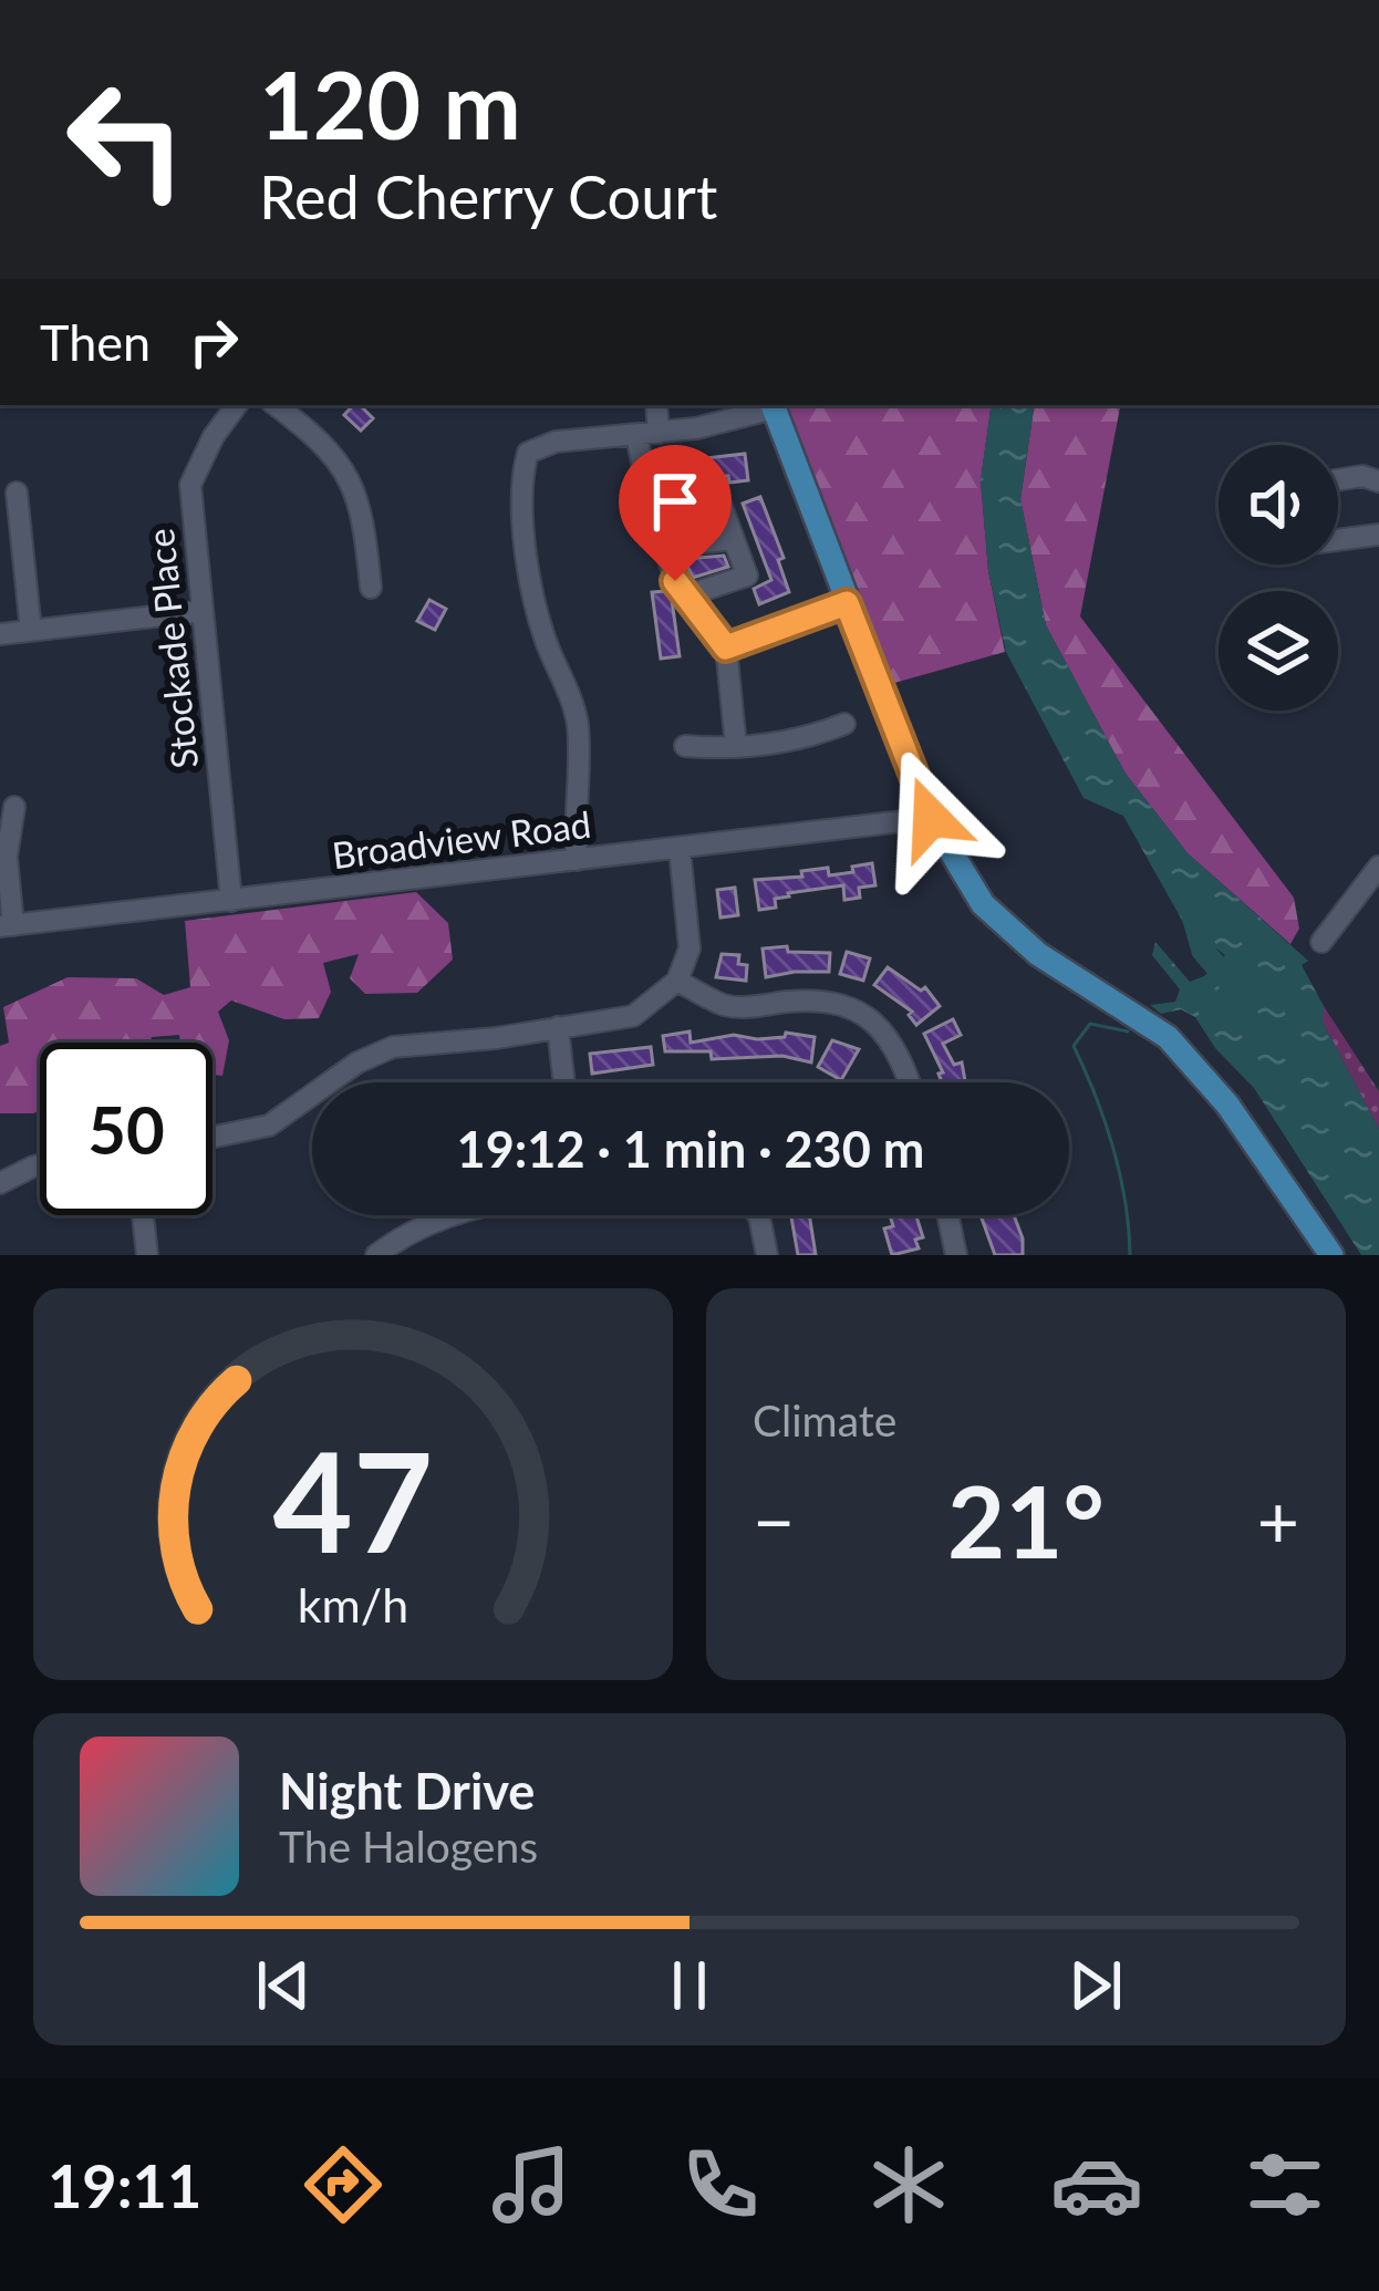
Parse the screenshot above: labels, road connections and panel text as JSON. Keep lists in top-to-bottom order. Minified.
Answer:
{"streets":{"street":["Stockade Place","Broadview Road"]},"crossings":[["Stockade Place","Broadview Road"]],"page":{"turn":["120 m","Red Cherry Court"],"then":"Then","limit":"50","trip":"19:12 · 1 min · 230 m","tile":"Climate","heat":["−","21°","+"],"song":["Night Drive","The Halogens"],"tabs":"19:11","gauge":["47","km/h"]}}
